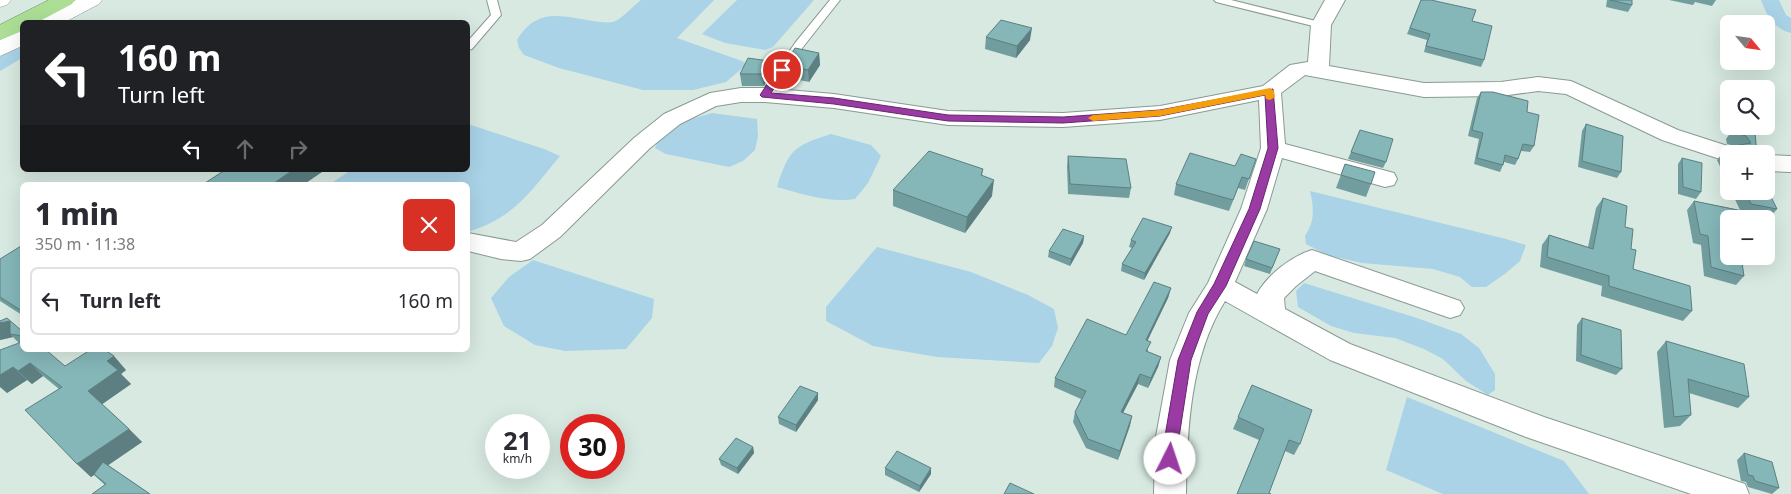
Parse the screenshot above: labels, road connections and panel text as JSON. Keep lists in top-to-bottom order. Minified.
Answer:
{"north":"bottom right","page":{"map_buttons":["+","−"],"turn":["160 m","Turn left"],"heading":["1 min","350 m · 11:38"],"list":[{"name":"Turn left","value":"160 m"}],"speed":"21 km/h","limit":"30"}}
